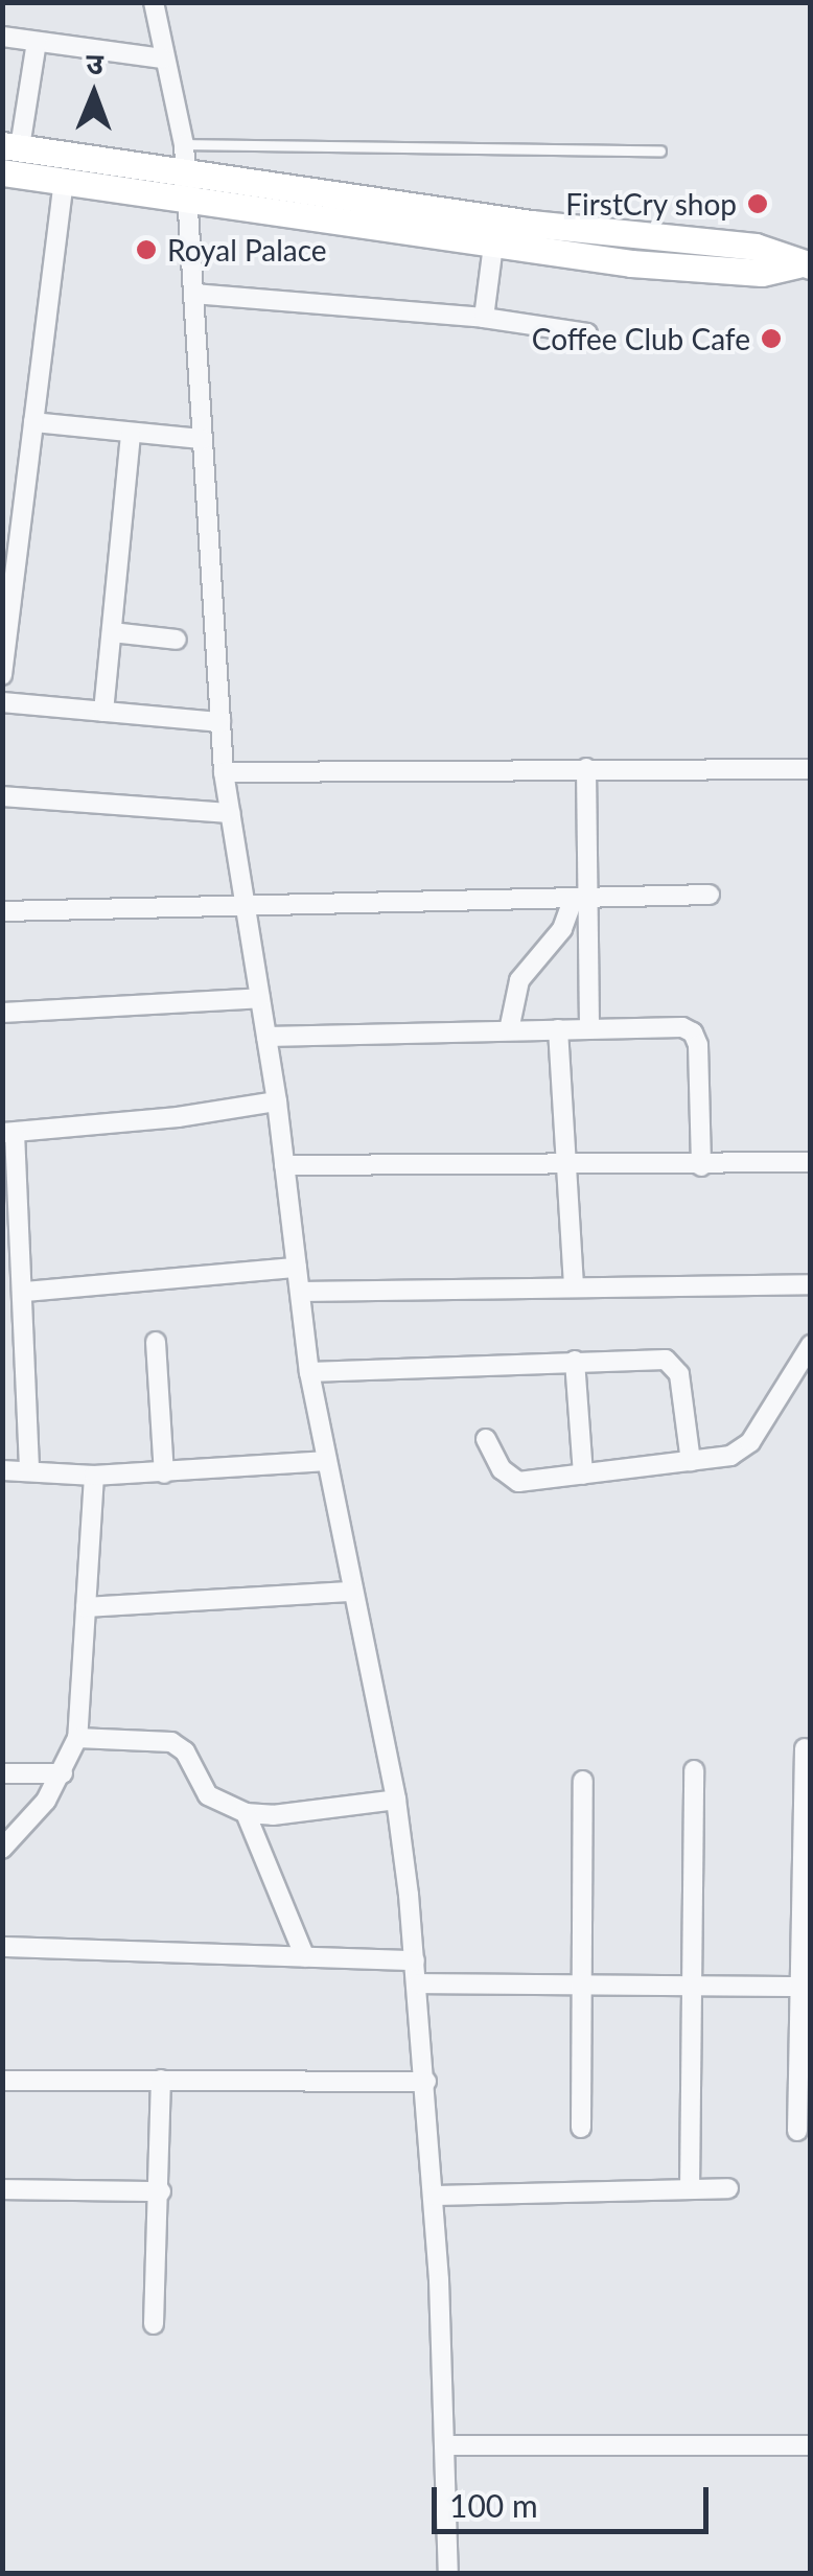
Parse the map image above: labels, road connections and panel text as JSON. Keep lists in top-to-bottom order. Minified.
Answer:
{"places":["FirstCry shop","Royal Palace","Coffee Club Cafe"],"scale_bar":"100 m","north":"top"}
